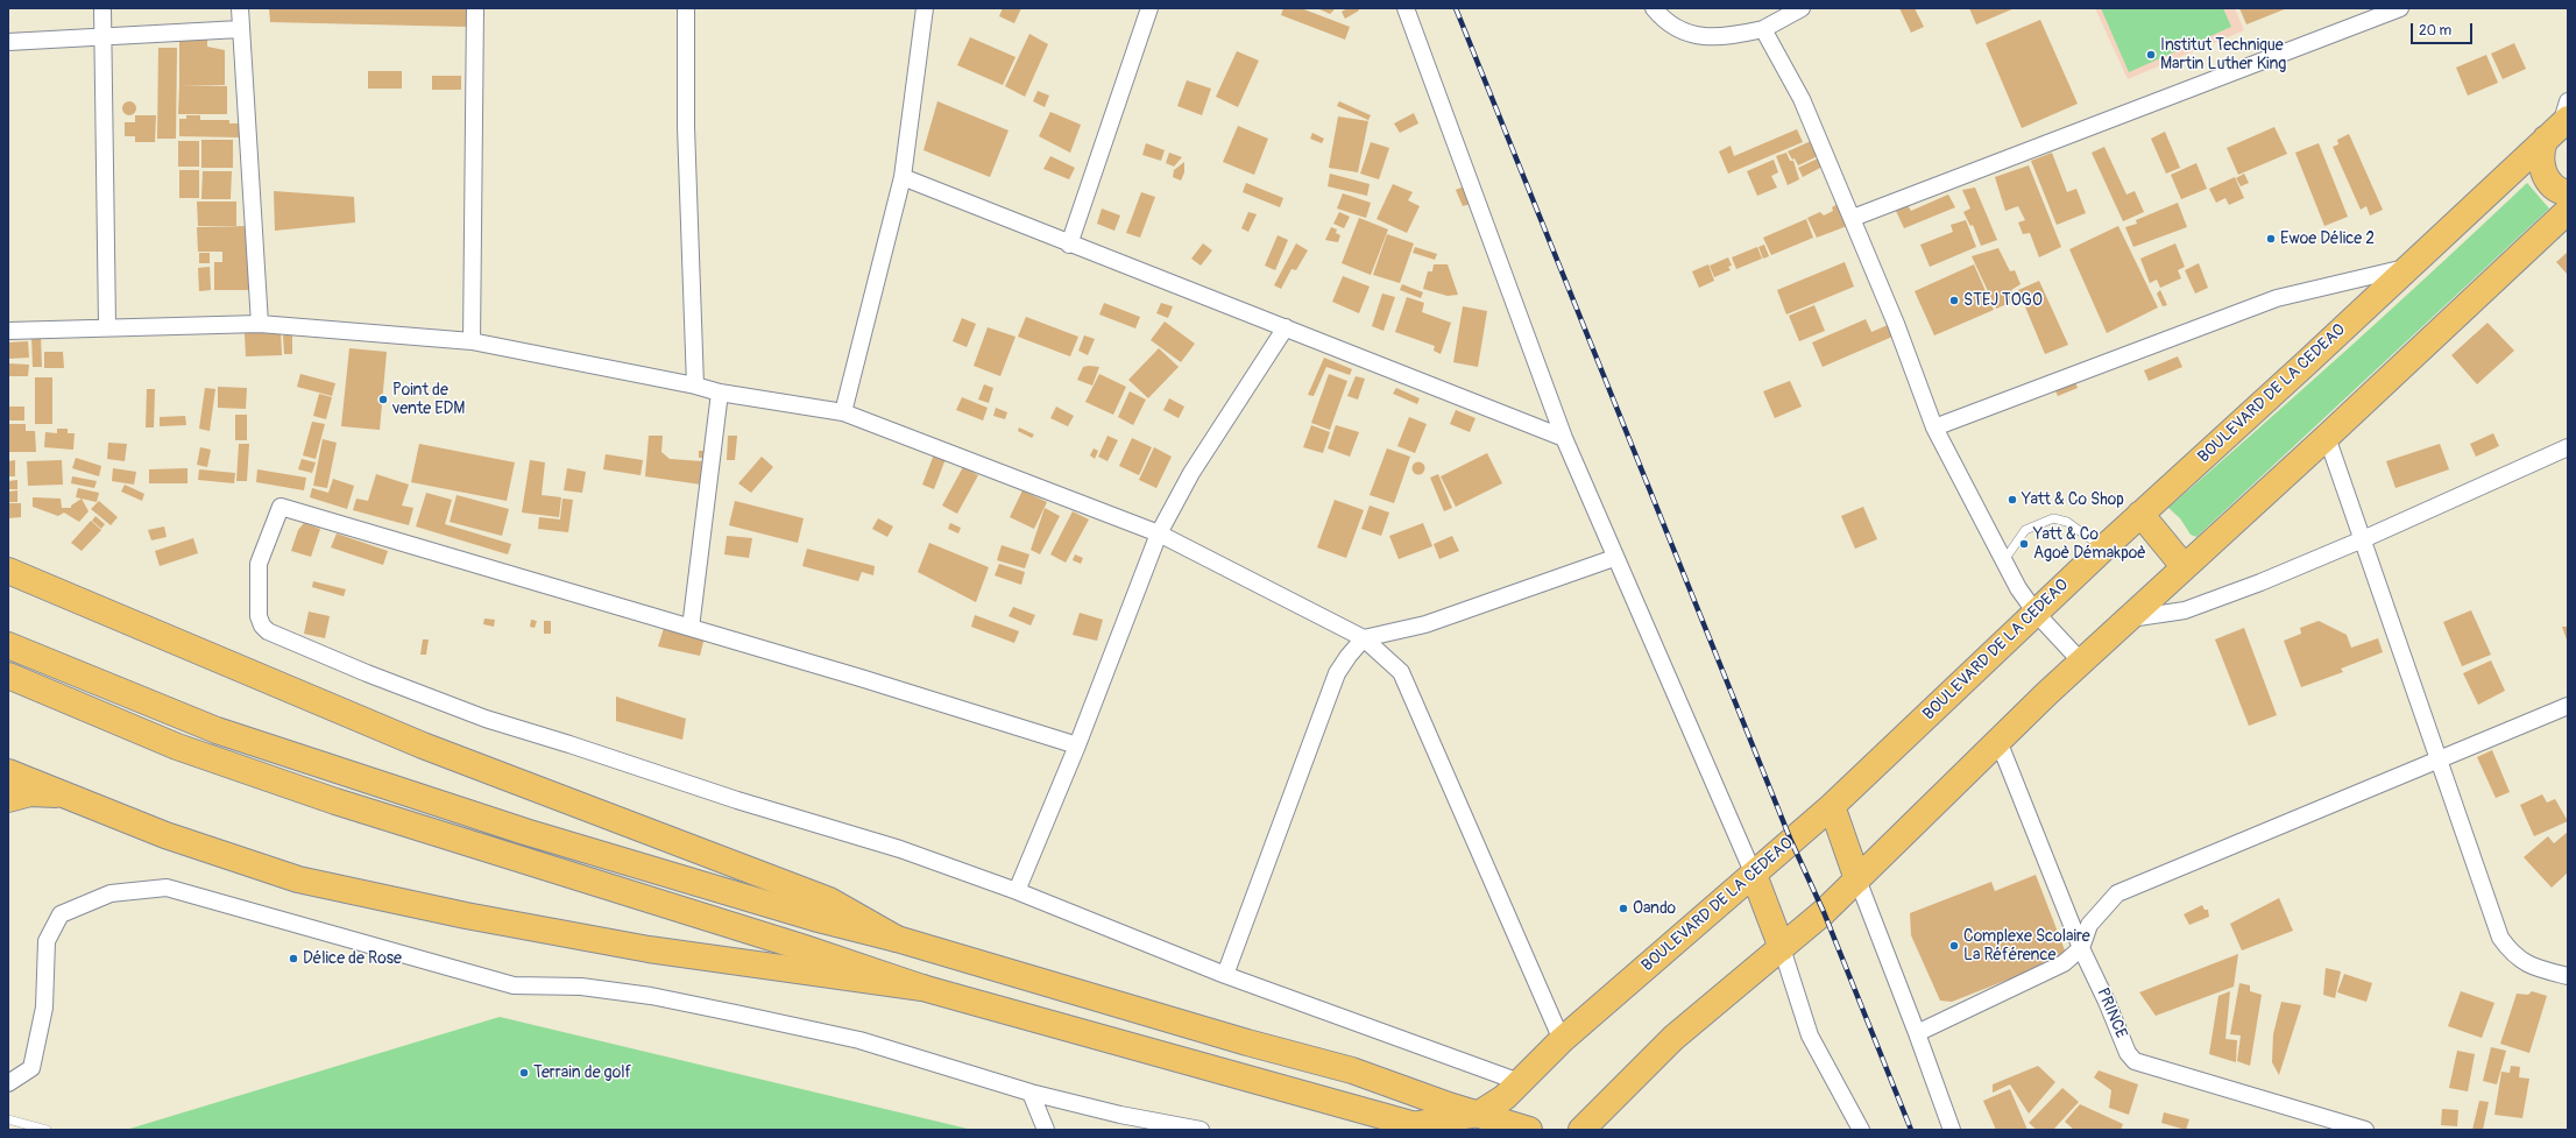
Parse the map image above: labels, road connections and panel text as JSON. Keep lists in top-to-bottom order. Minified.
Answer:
{"streets":{"main road":["BOULEVARD DE LA CEDEAO"],"street":["PRINCE"]},"places":["Institut Technique Martin Luther King","Ewoe Délice 2","STEJ TOGO","Point de vente EDM","Yatt & Co Shop","Yatt & Co Agoè Démakpoè","Oando","Complexe Scolaire La Référence","Délice de Rose","Terrain de golf"],"scale_bar":"20 m"}
